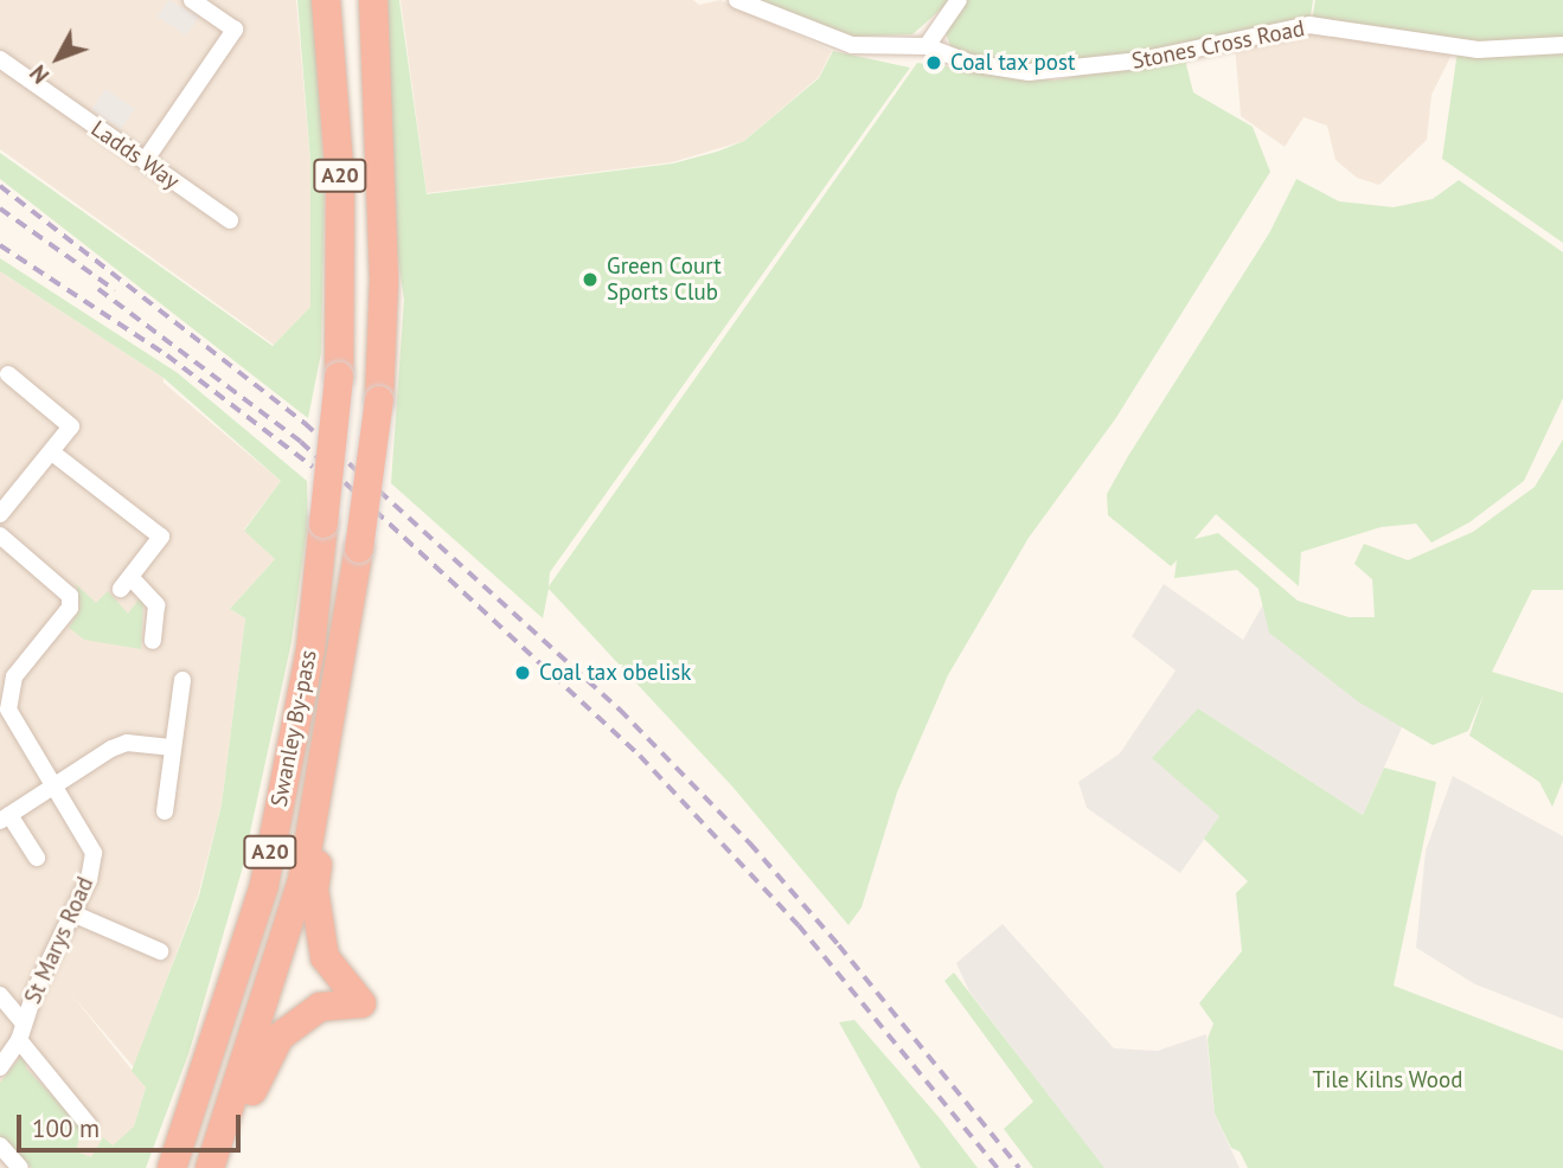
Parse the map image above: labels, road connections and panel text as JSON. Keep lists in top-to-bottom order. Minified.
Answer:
{"streets":{"highway":["A20","Swanley By-pass"],"street":["Stones Cross Road","Ladds Way","St Marys Road"]},"crossings":[["A20","Swanley By-pass"]],"parks":["Tile Kilns Wood"],"places":["Coal tax post","Green Court Sports Club","Coal tax obelisk"],"scale_bar":"100 m","north":"bottom left"}
